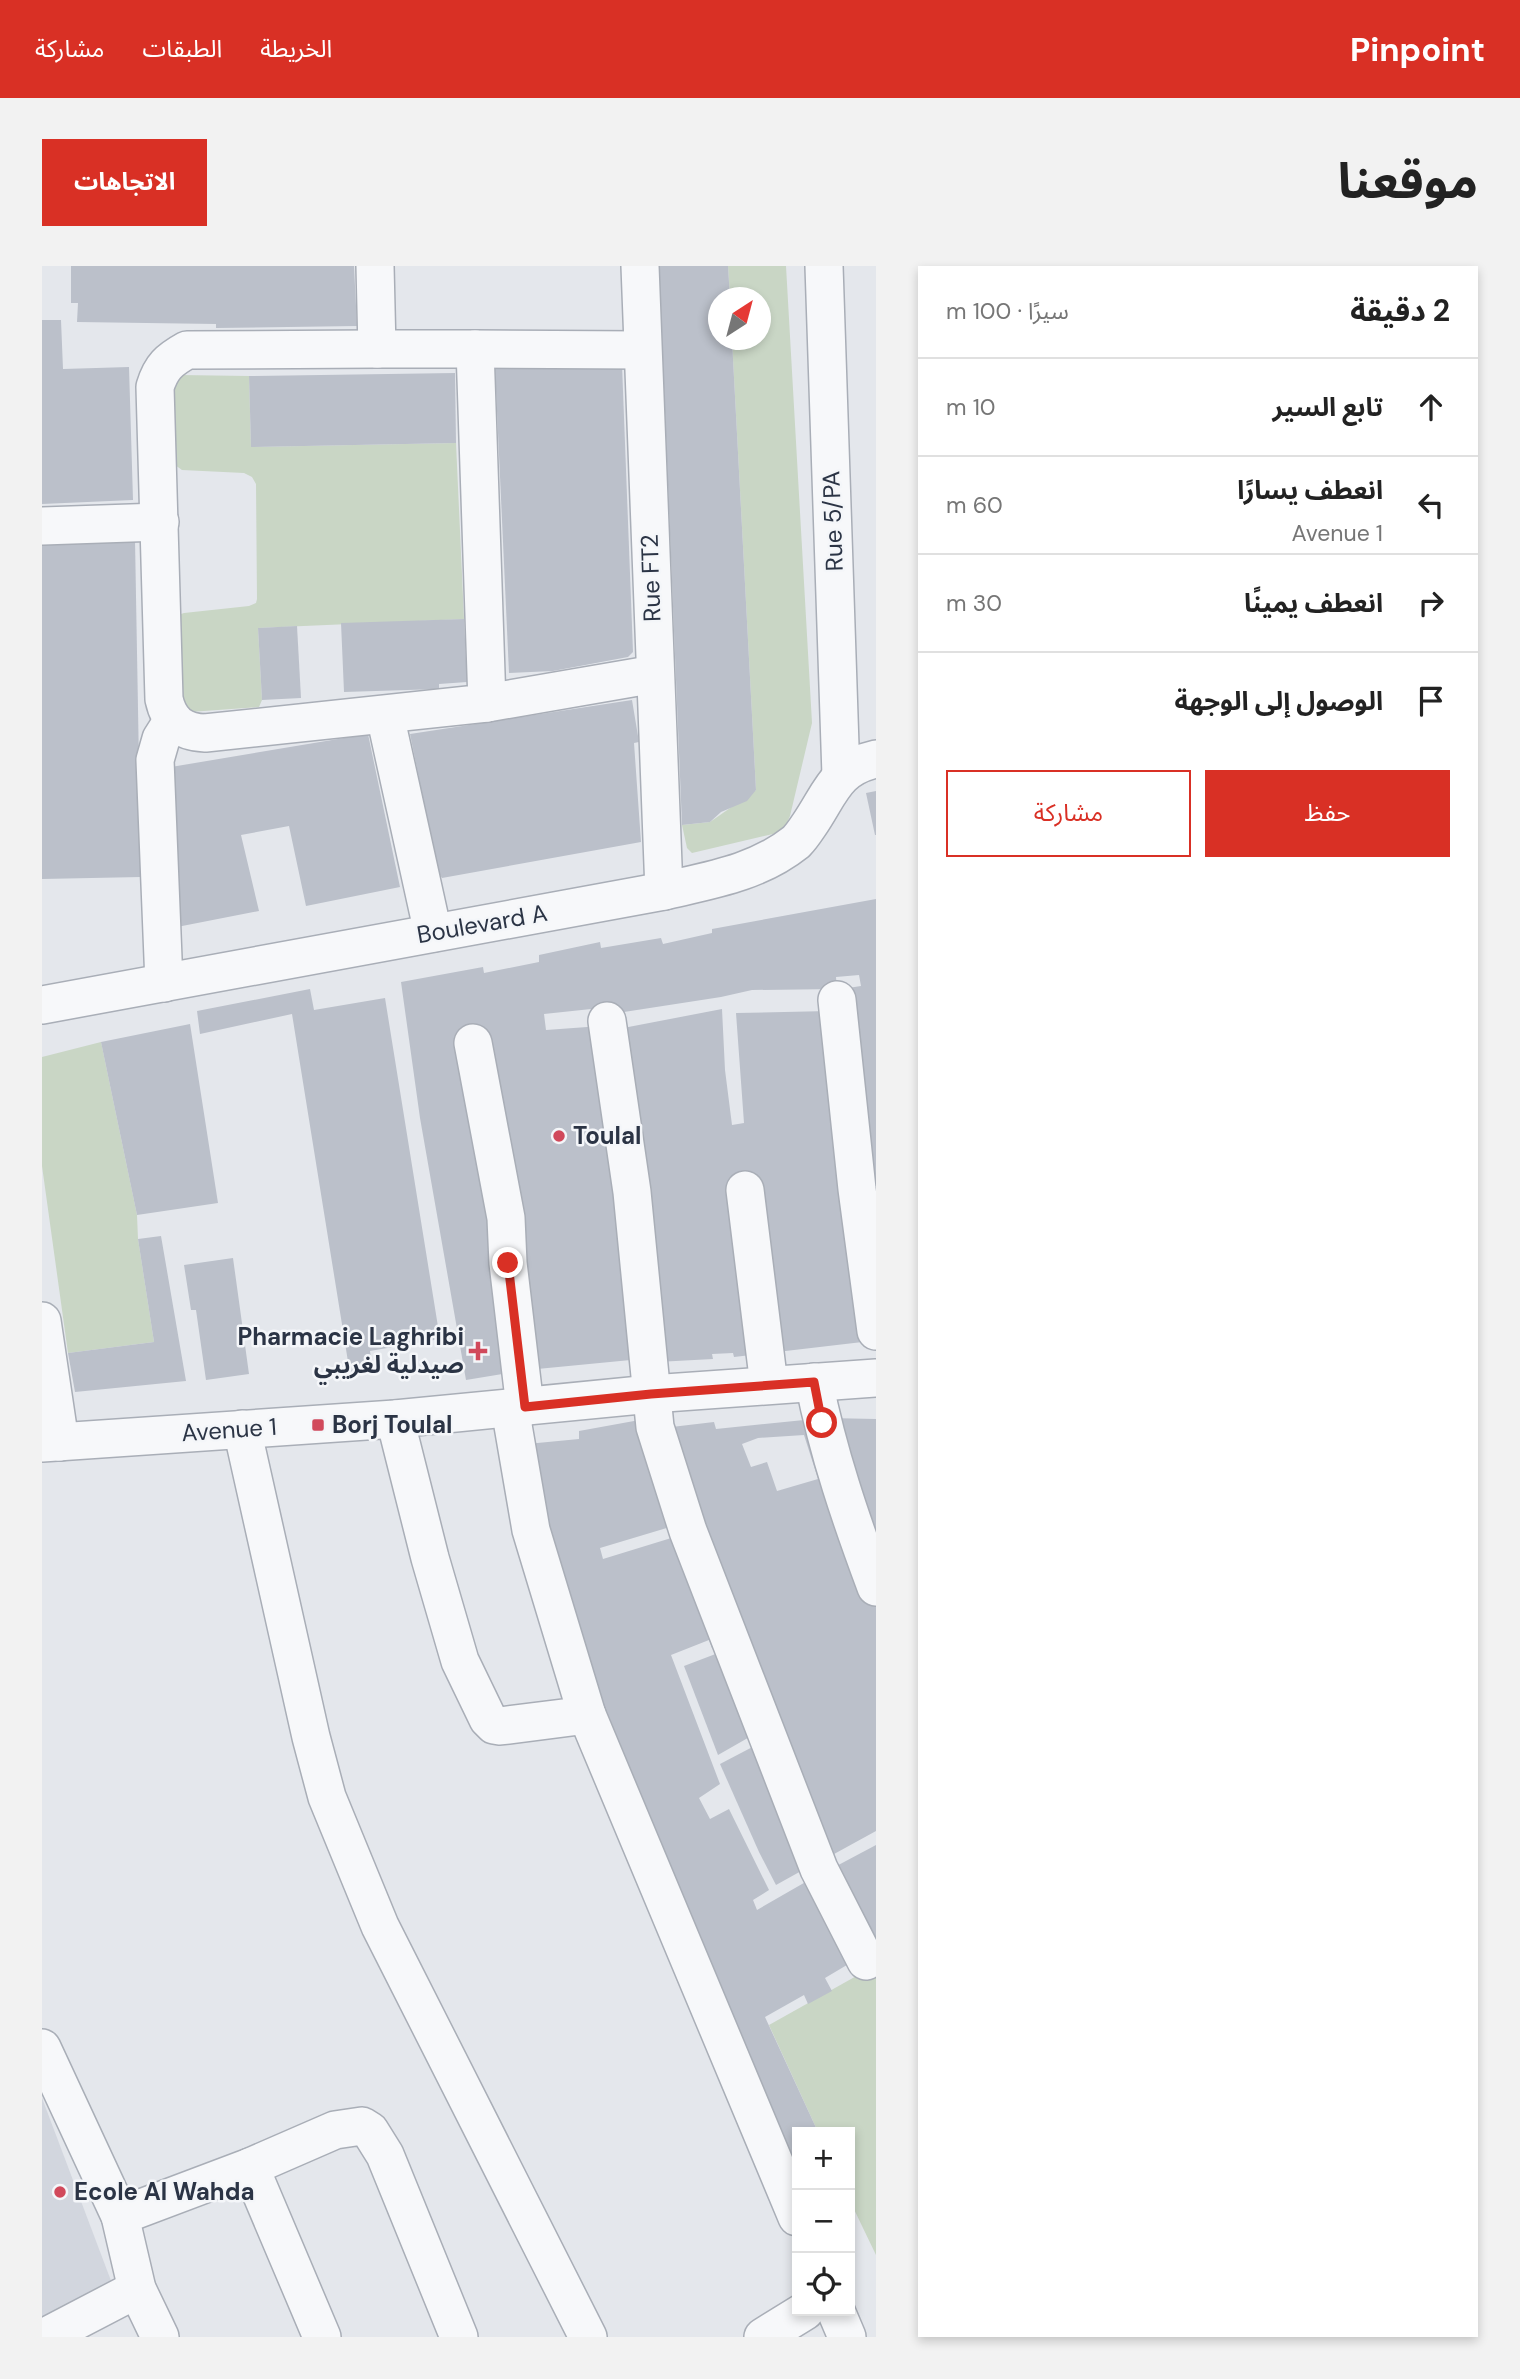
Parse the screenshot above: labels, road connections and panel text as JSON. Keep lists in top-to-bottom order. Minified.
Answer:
{"streets":{"street":["Rue 5/PA","Rue FT2","Boulevard A","Avenue 1"]},"crossings":[["Rue 5/PA","Boulevard A"],["Rue FT2","Boulevard A"]],"places":{"other":["Toulal","Ecole Al Wahda"],"health":["Pharmacie Laghribi صيدلية لغريبي"],"transit":["Borj Toulal"]},"north":"top right","page":{"header":"Pinpoint","nav":["الخريطة","الطبقات","مشاركة"],"title":"موقعنا","buttons":["الاتجاهات",["حفظ","مشاركة"]],"heading":["2 دقيقة","سيرًا · 100 m"],"list":[["تابع السير","10 m"],["انعطف يسارًا","Avenue 1","60 m"],["انعطف يمينًا","30 m"],"الوصول إلى الوجهة"],"map_buttons":["+","−"]}}
